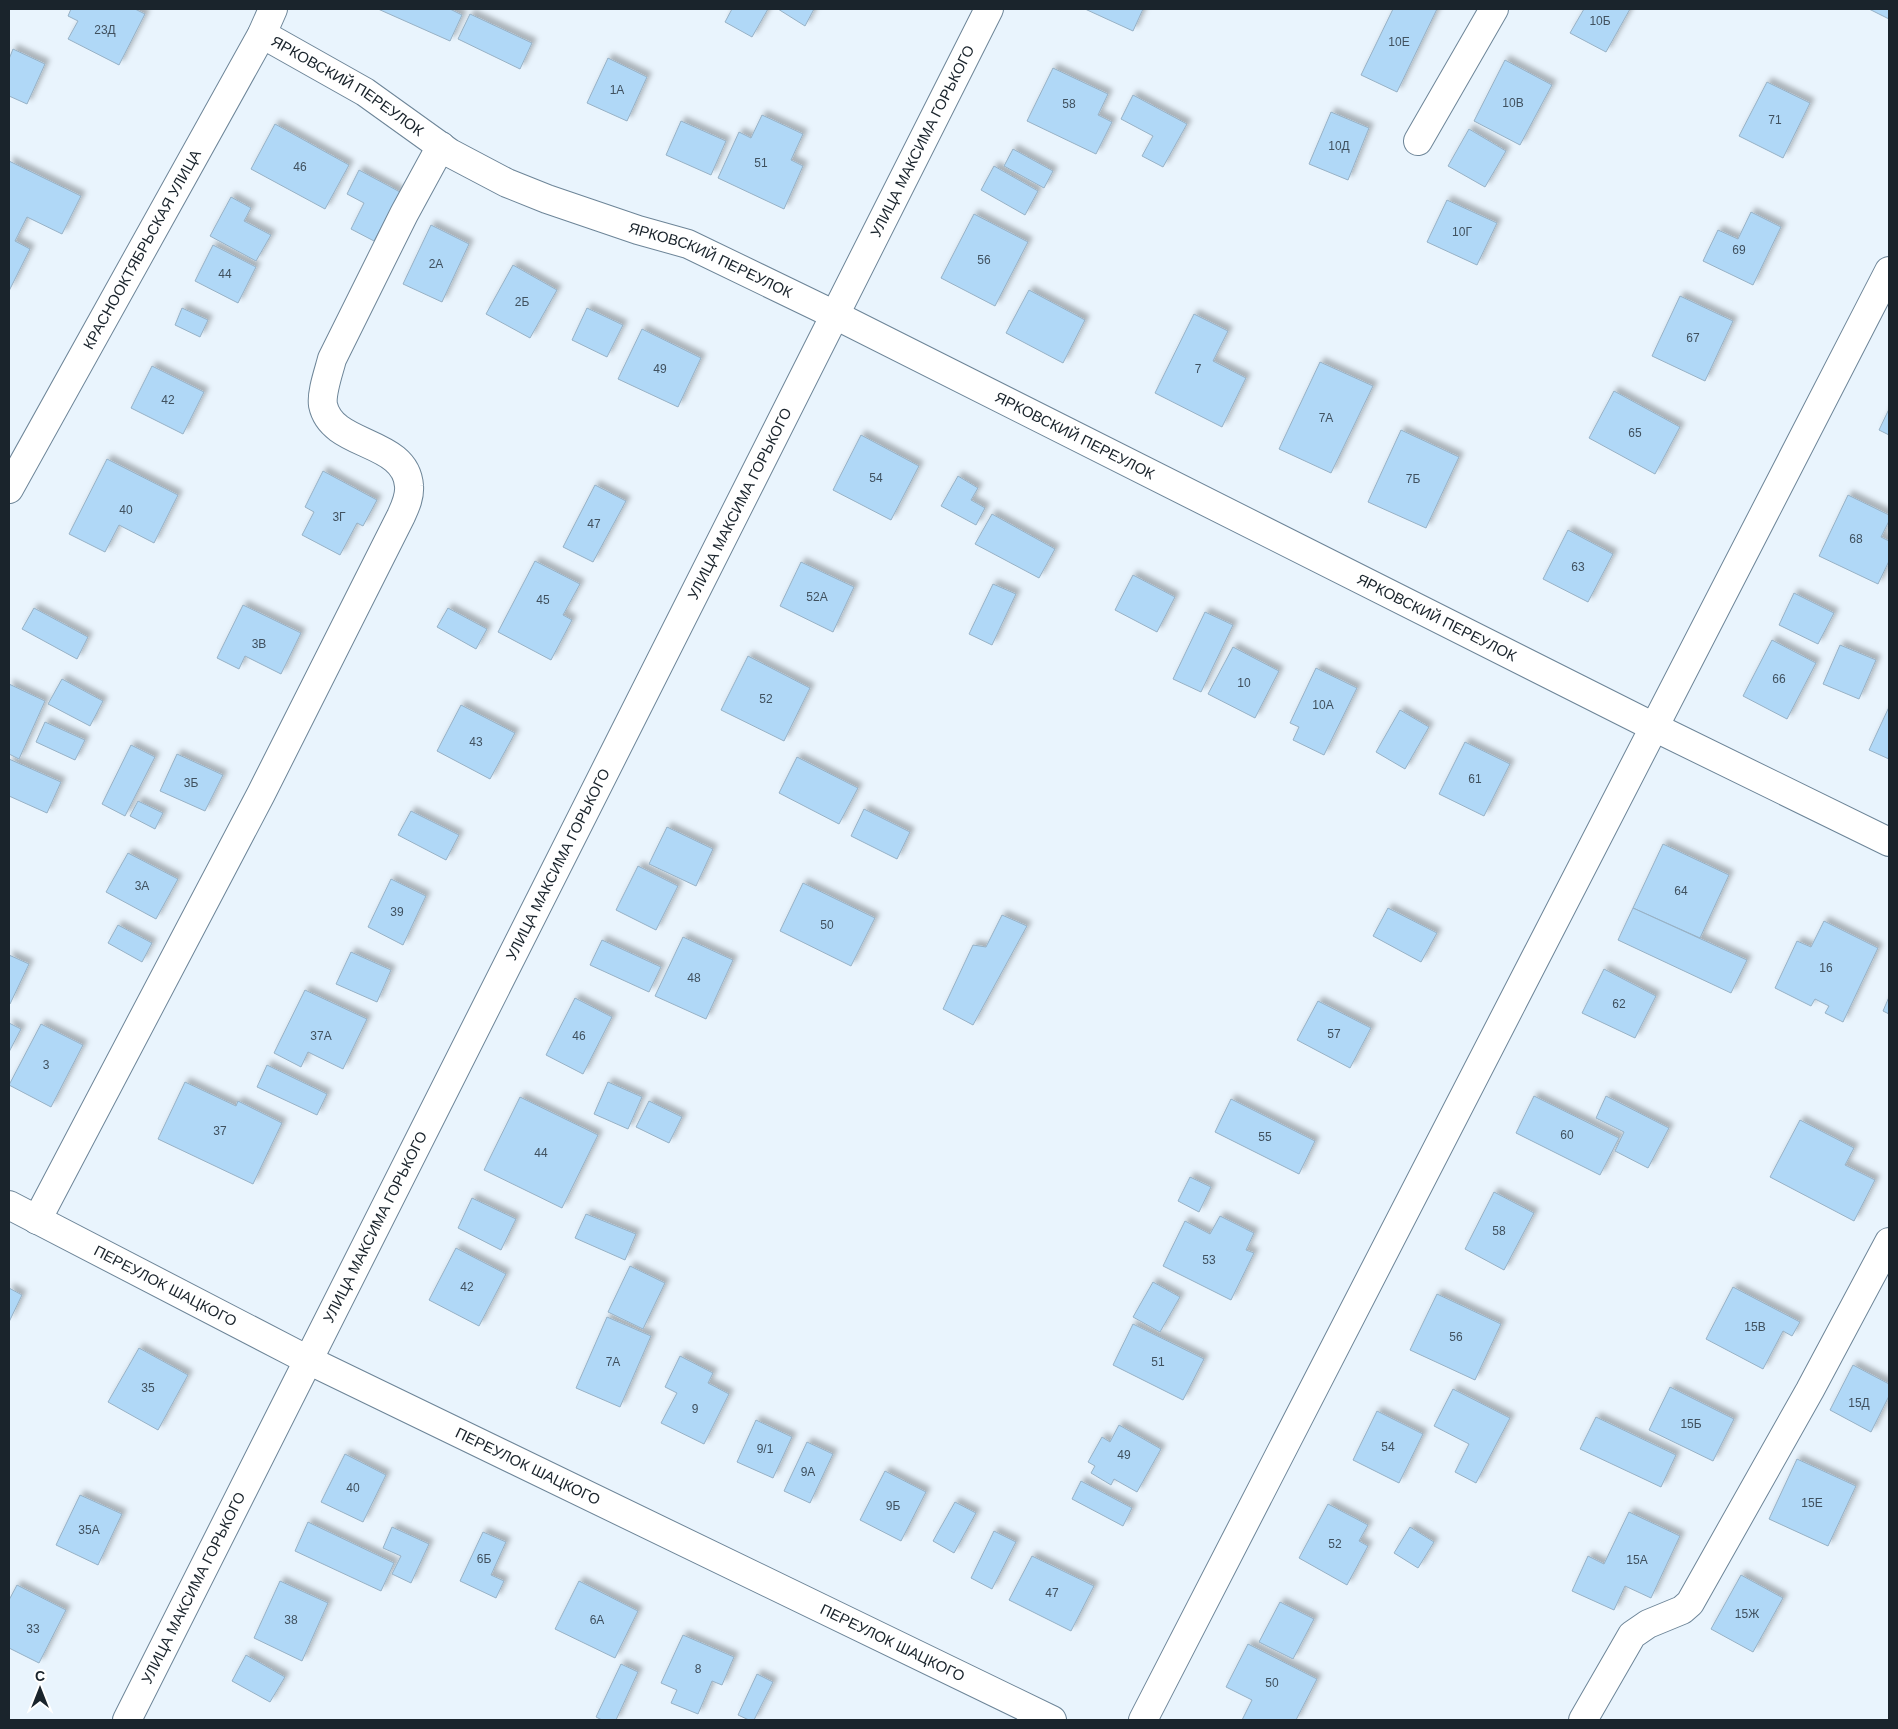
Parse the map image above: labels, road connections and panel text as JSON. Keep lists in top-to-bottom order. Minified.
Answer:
{"streets":{"street":["ЯРКОВСКИЙ ПЕРЕУЛОК","УЛИЦА МАКСИМА ГОРЬКОГО","КРАСНООКТЯБРЬСКАЯ УЛИЦА","ПЕРЕУЛОК ШАЦКОГО"]},"crossings":[["ЯРКОВСКИЙ ПЕРЕУЛОК","УЛИЦА МАКСИМА ГОРЬКОГО"],["ЯРКОВСКИЙ ПЕРЕУЛОК","КРАСНООКТЯБРЬСКАЯ УЛИЦА"],["УЛИЦА МАКСИМА ГОРЬКОГО","ПЕРЕУЛОК ШАЦКОГО"]],"house_numbers":["10Б","23Д","10Е","1А","10В","58","71","10Д","51","46","10Г","69","56","2А","44","2Б","67","49","7","42","7А","65","54","7Б","40","3Г","47","68","63","52А","45","3В","66","10","52","10А","43","61","3Б","3А","64","39","50","16","48","62","57","37А","46","3","37","60","55","44","58","53","42","15В","56","7А","51","35","15Д","9","15Б","54","9/1","49","9А","40","15Е","9Б","35А","52","6Б","15А","47","15Ж","38","6А","33","8","50"],"north":"top"}
